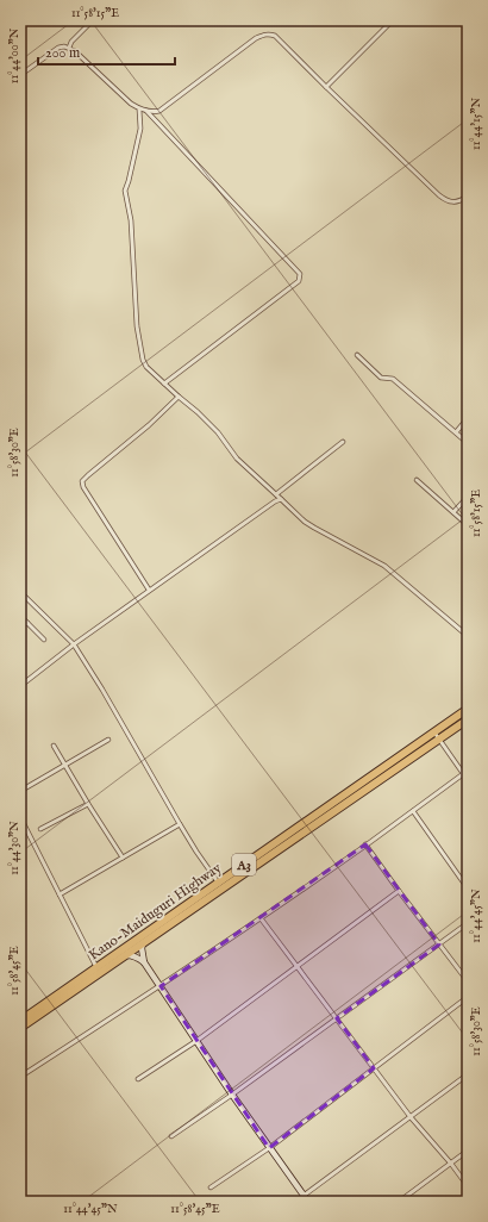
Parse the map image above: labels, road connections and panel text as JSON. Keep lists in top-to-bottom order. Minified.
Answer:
{"streets":{"highway":["A3","Kano-Maiduguri Highway"]},"scale_bar":"200 m","coordinates":["11°58'15\"E","11°44'00\"N","11°44'15\"N","11°58'30\"E","11°44'30\"N","11°44'45\"N","11°58'45\"E"]}
